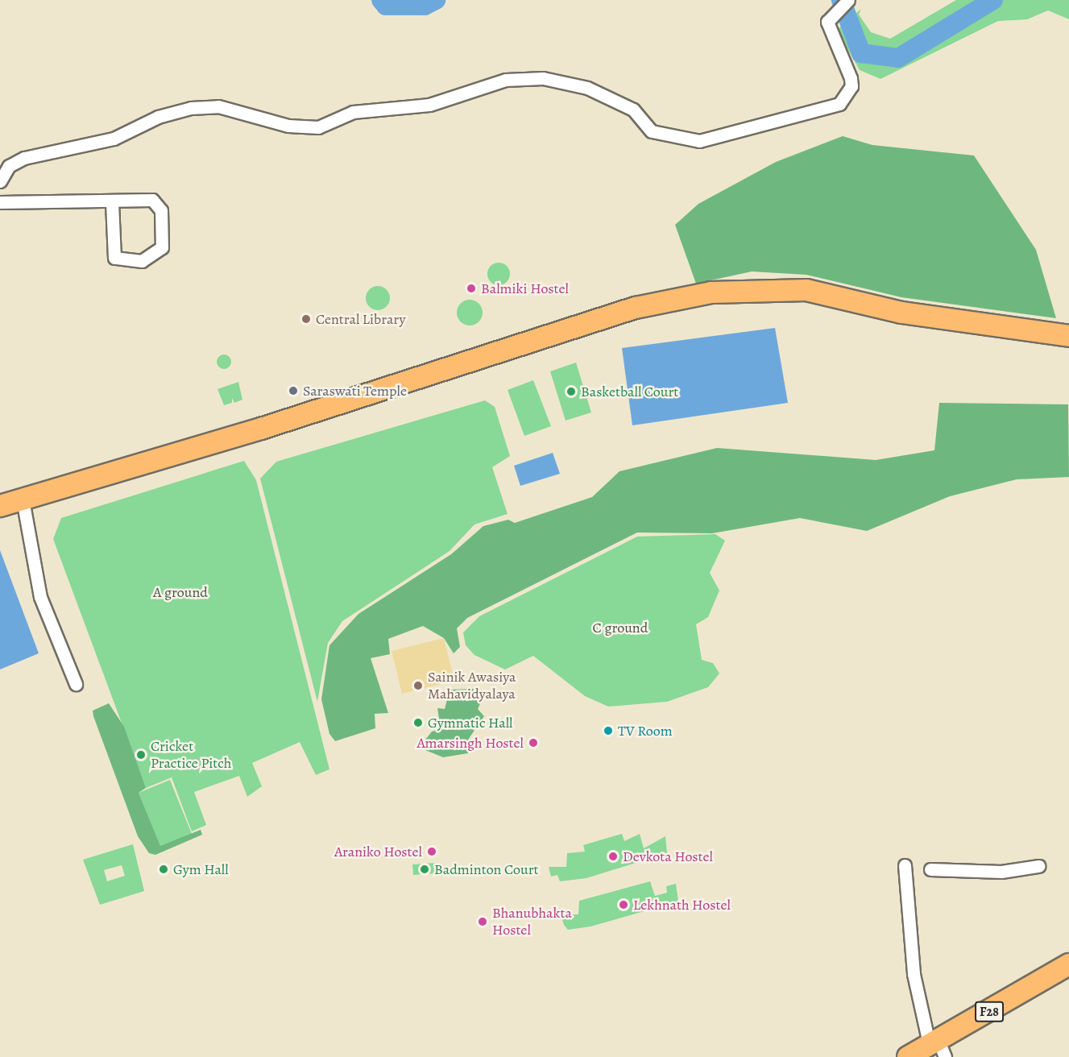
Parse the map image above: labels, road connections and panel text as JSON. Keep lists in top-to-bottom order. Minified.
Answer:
{"streets":{"main road":["F28"]},"parks":["A ground","C ground"],"places":["Balmiki Hostel","Central Library","Saraswati Temple","Basketball Court","Sainik Awasiya Mahavidyalaya","Gymnatic Hall","TV Room","Amarsingh Hostel","Cricket Practice Pitch","Araniko Hostel","Devkota Hostel","Gym Hall","Badminton Court","Lekhnath Hostel","Bhanubhakta Hostel"]}
